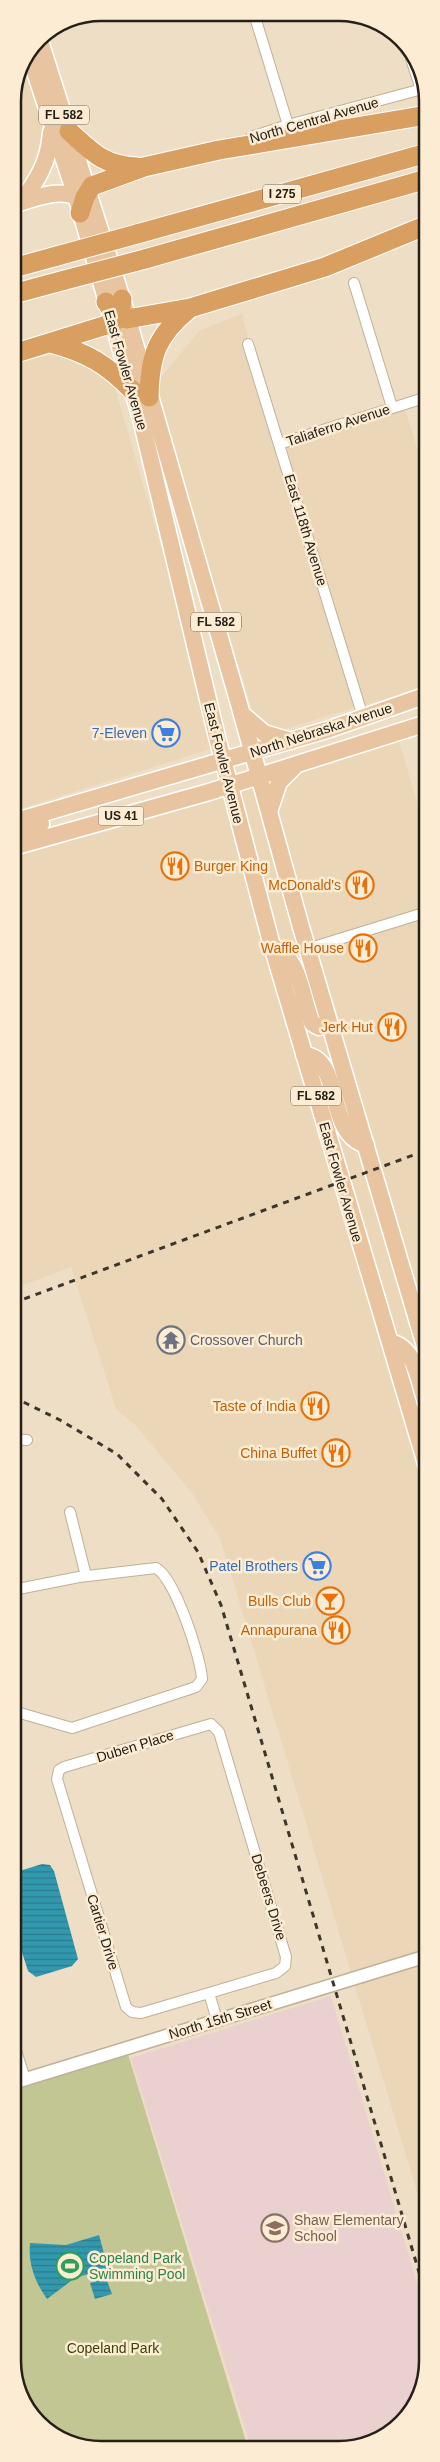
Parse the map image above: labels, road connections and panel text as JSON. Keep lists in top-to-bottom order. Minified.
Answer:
{"streets":{"highway":["I 275"],"main road":["FL 582","East Fowler Avenue","North Nebraska Avenue","US 41"],"street":["North Central Avenue","Taliaferro Avenue","East 118th Avenue","Duben Place","Debeers Drive","Cartier Drive","North 15th Street"]},"crossings":[["East Fowler Avenue","North Nebraska Avenue"],["Taliaferro Avenue","East 118th Avenue"],["East 118th Avenue","North Nebraska Avenue"],["Duben Place","Debeers Drive"],["Duben Place","Cartier Drive"],["Debeers Drive","Cartier Drive"]],"parks":["Copeland Park"],"places":{"supermarket":["7-Eleven","Patel Brothers"],"restaurant":["Burger King","McDonald's","Waffle House","Jerk Hut","Taste of India","China Buffet","Annapurana"],"temple":["Crossover Church"],"bar":["Bulls Club"],"school or university":["Shaw Elementary School"],"sports":["Copeland Park Swimming Pool"]}}
